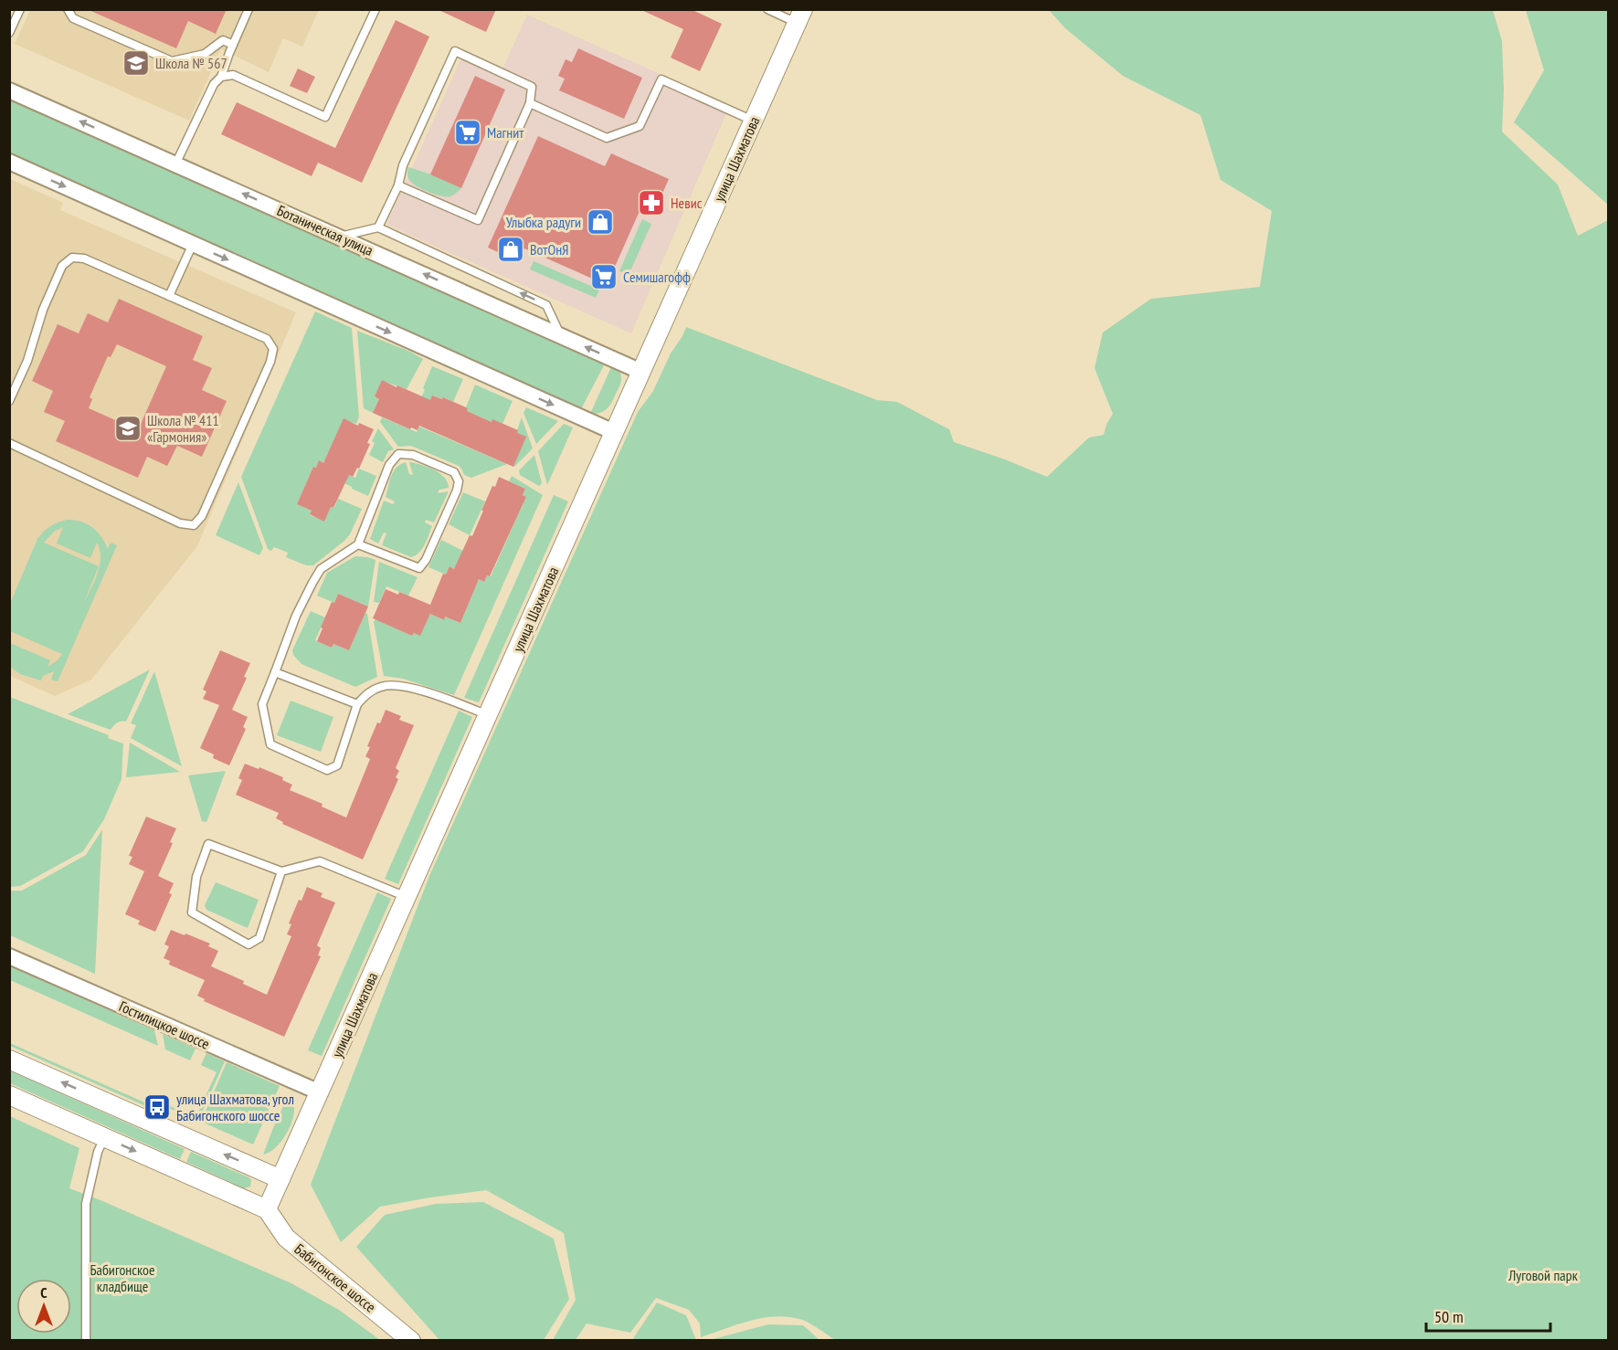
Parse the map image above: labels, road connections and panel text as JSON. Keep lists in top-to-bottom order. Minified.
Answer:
{"streets":{"street":["улица Шахматова","Ботаническая улица","Гостилицкое шоссе","Бабигонское шоссе"]},"crossings":[["улица Шахматова","Ботаническая улица"],["улица Шахматова","Гостилицкое шоссе"],["улица Шахматова","Бабигонское шоссе"]],"parks":["Бабигонское кладбище","Луговой парк"],"places":{"school or university":["Школа № 567","Школа № 411 «Гармония»"],"supermarket":["Магнит","Семишагофф"],"pharmacy":["Невис"],"shop":["Улыбка радуги","ВотОнЯ"],"bus stop":["улица Шахматова, угол Бабигонского шоссе"]},"scale_bar":"50 m","north":"top"}
